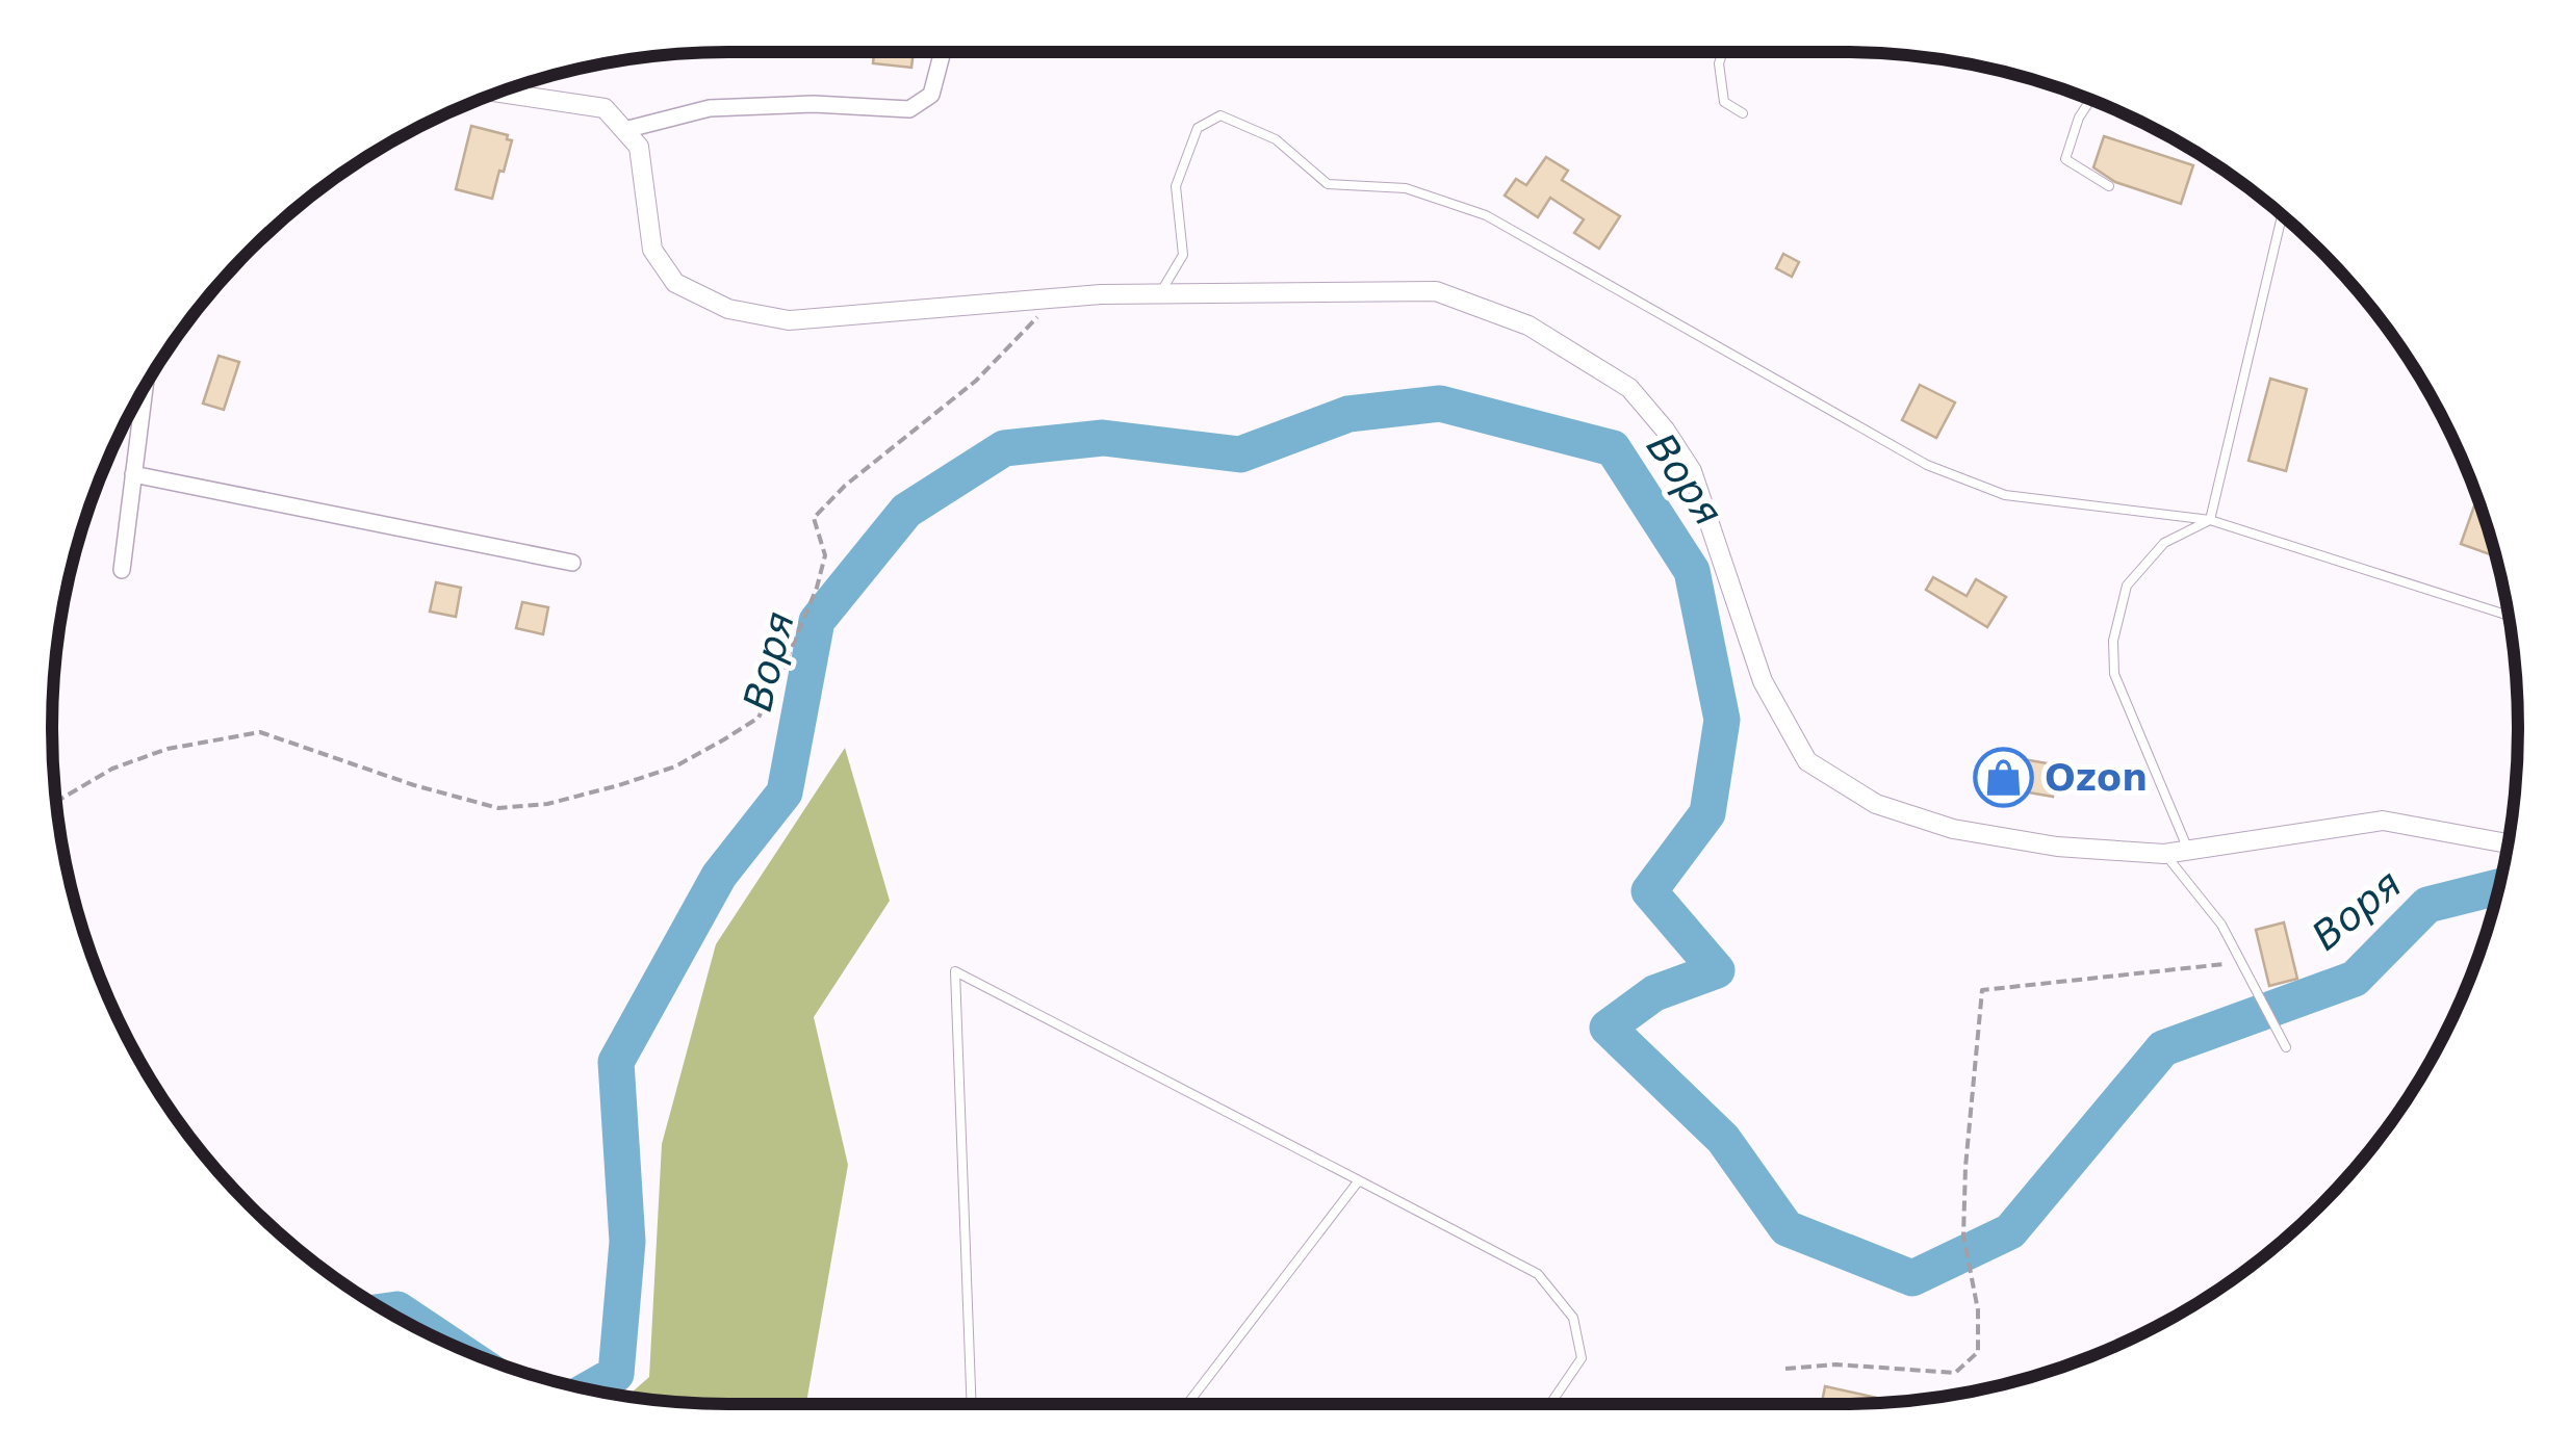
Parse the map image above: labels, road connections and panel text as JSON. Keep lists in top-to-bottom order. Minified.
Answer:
{"water":["Воря"],"places":{"shop":["Ozon"]}}
